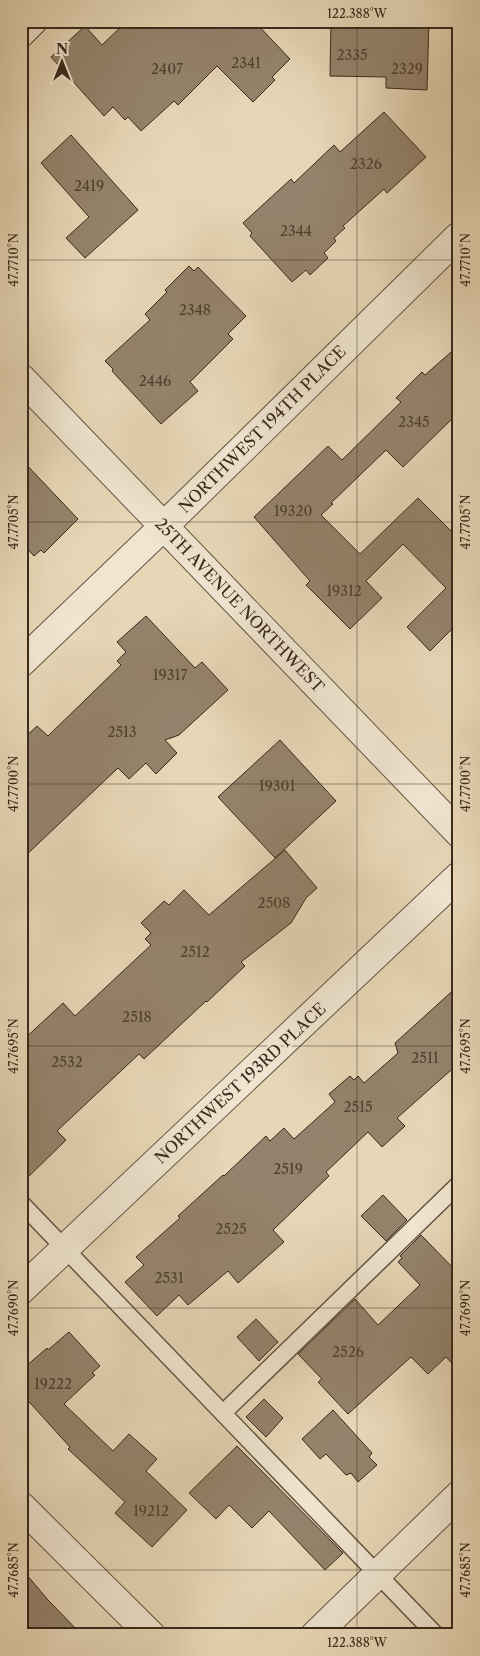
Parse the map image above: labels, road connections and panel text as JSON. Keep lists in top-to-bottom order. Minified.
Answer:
{"streets":{"street":["NORTHWEST 194TH PLACE","25TH AVENUE NORTHWEST","NORTHWEST 193RD PLACE"]},"crossings":[["NORTHWEST 194TH PLACE","25TH AVENUE NORTHWEST"]],"house_numbers":["2335","2341","2407","2329","2326","2419","2344","2348","2446","2345","19320","19312","19317","2513","19301","2508","2512","2518","2511","2532","2515","2519","2525","2531","2526","19222","19212"],"north":"top","coordinates":["122.388°W","47.7710°N","47.7705°N","47.7700°N","47.7695°N","47.7690°N","47.7685°N"]}
